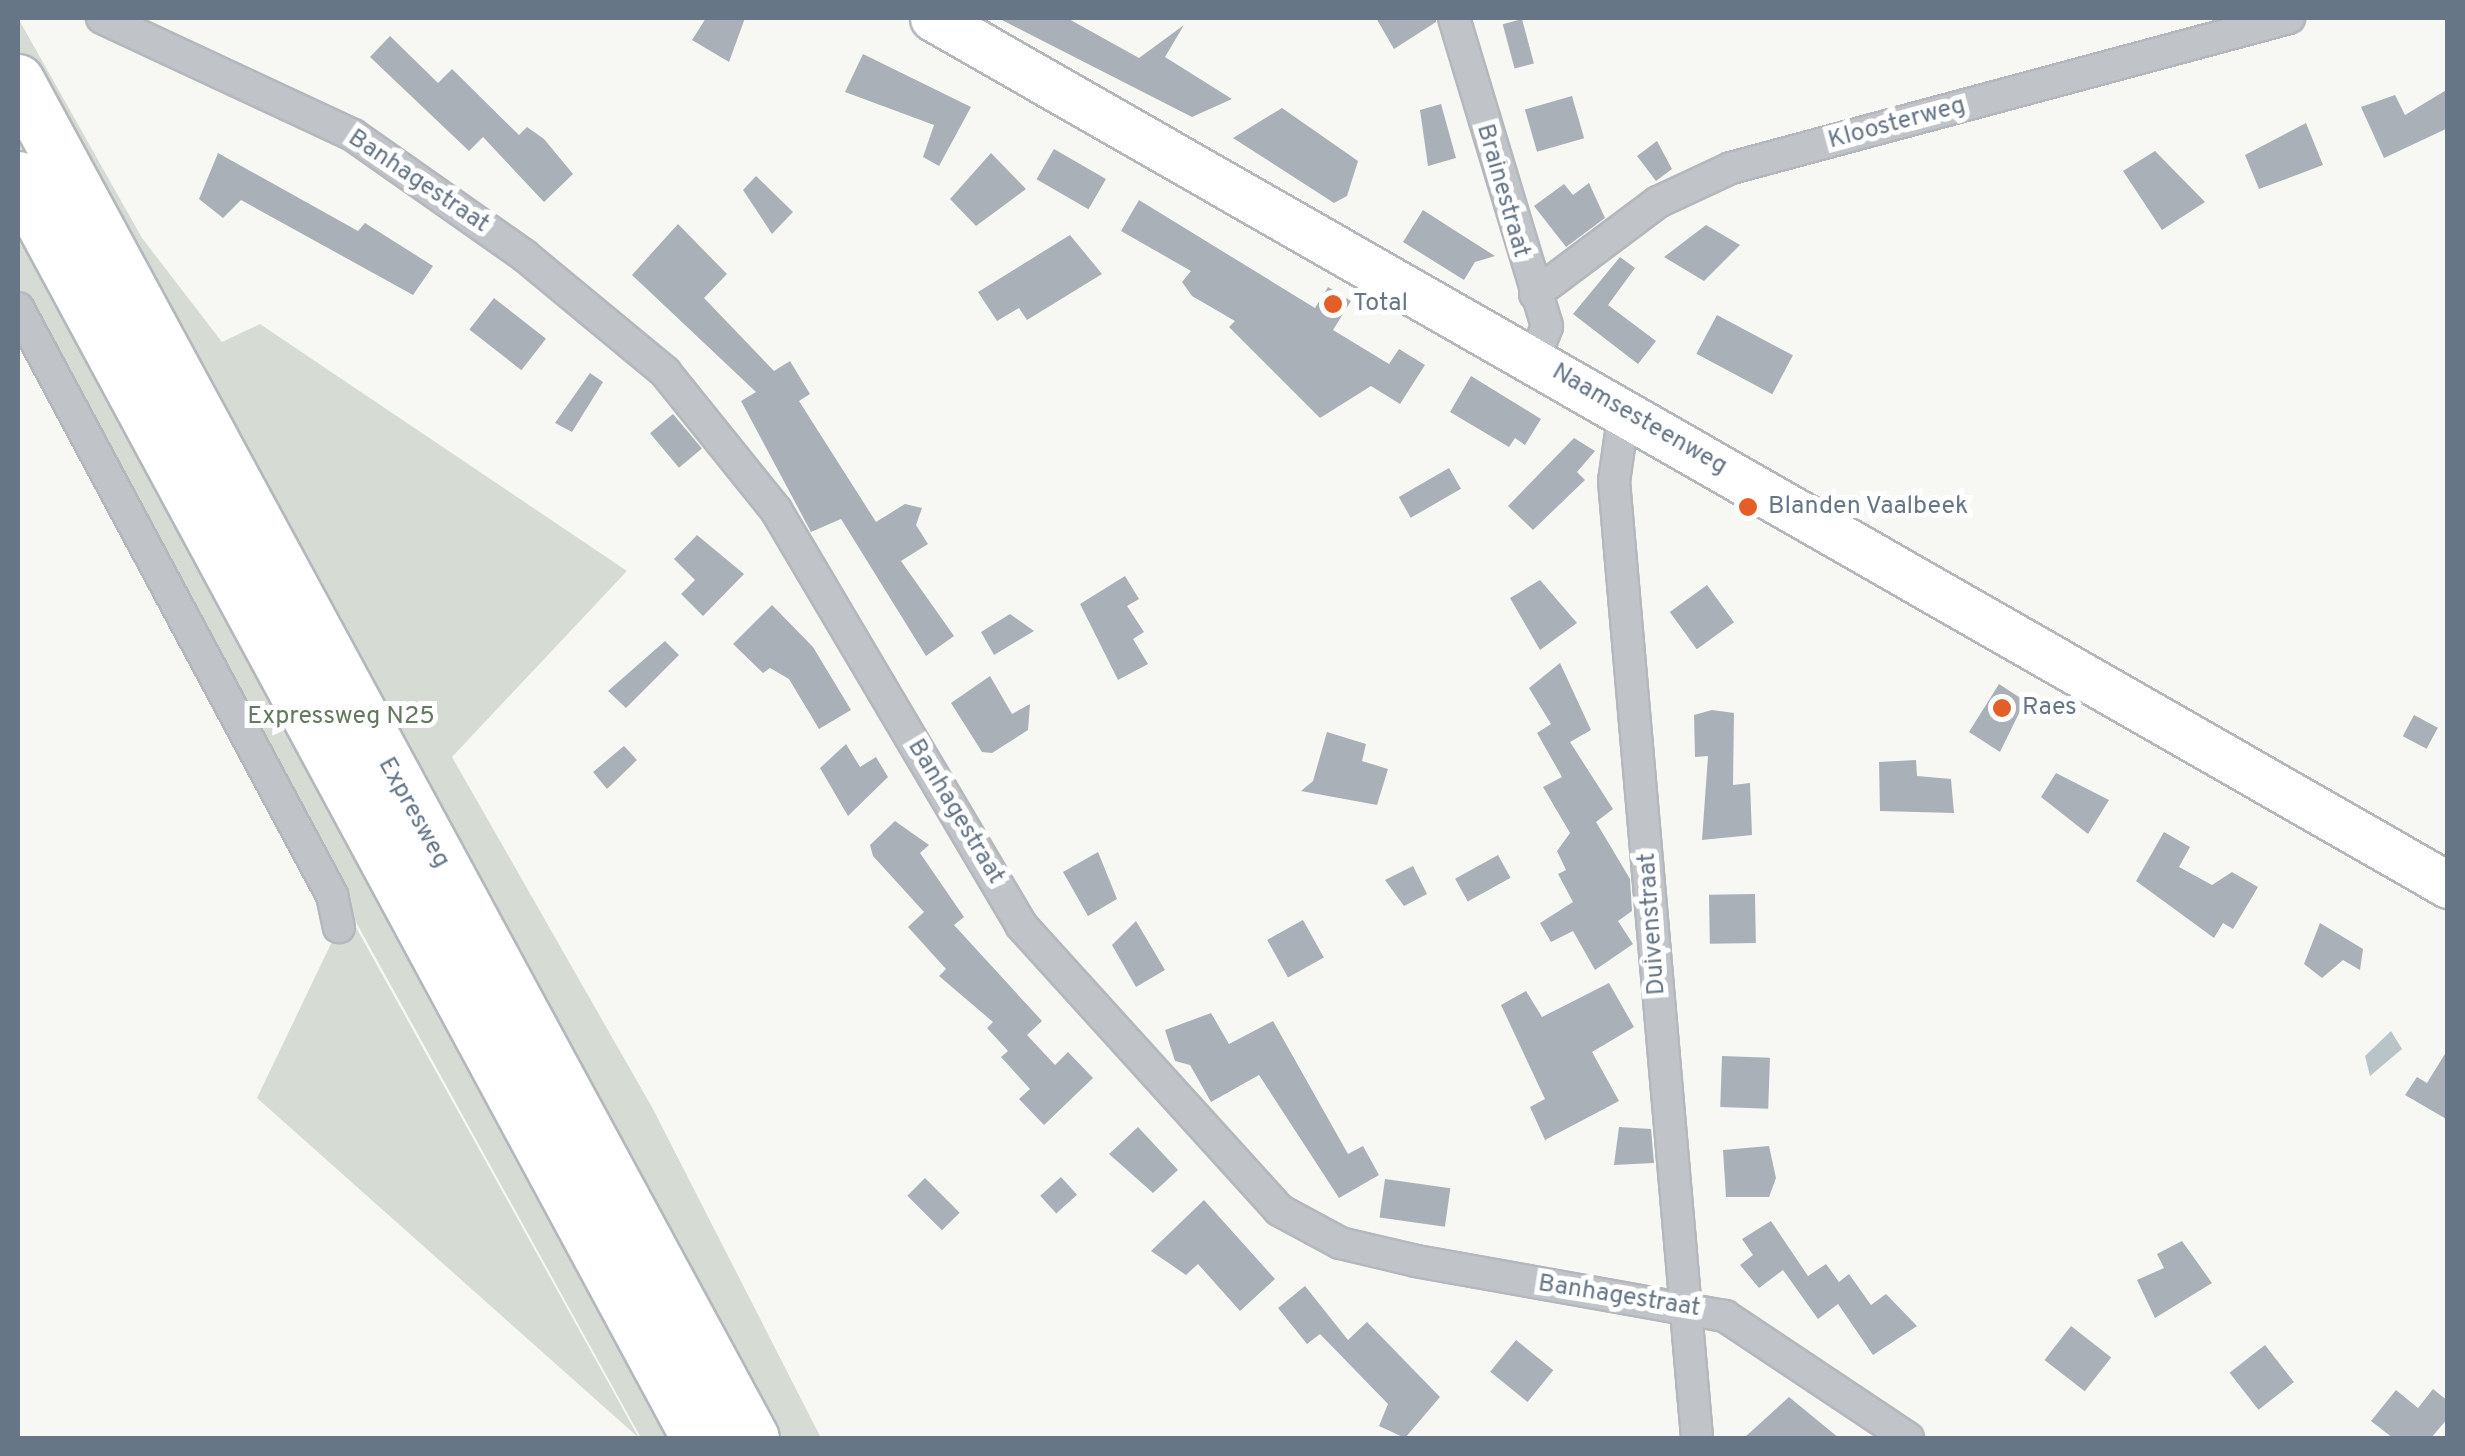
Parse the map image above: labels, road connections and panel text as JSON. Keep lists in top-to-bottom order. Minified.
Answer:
{"streets":{"highway":["Expresweg"],"main road":["Naamsesteenweg"],"street":["Kloosterweg","Banhagestraat","Brainestraat","Duivenstraat"]},"crossings":[["Kloosterweg","Brainestraat"],["Banhagestraat","Duivenstraat"],["Brainestraat","Naamsesteenweg"],["Naamsesteenweg","Duivenstraat"]],"parks":["Expressweg N25"],"places":["Total","Blanden Vaalbeek","Raes"]}
